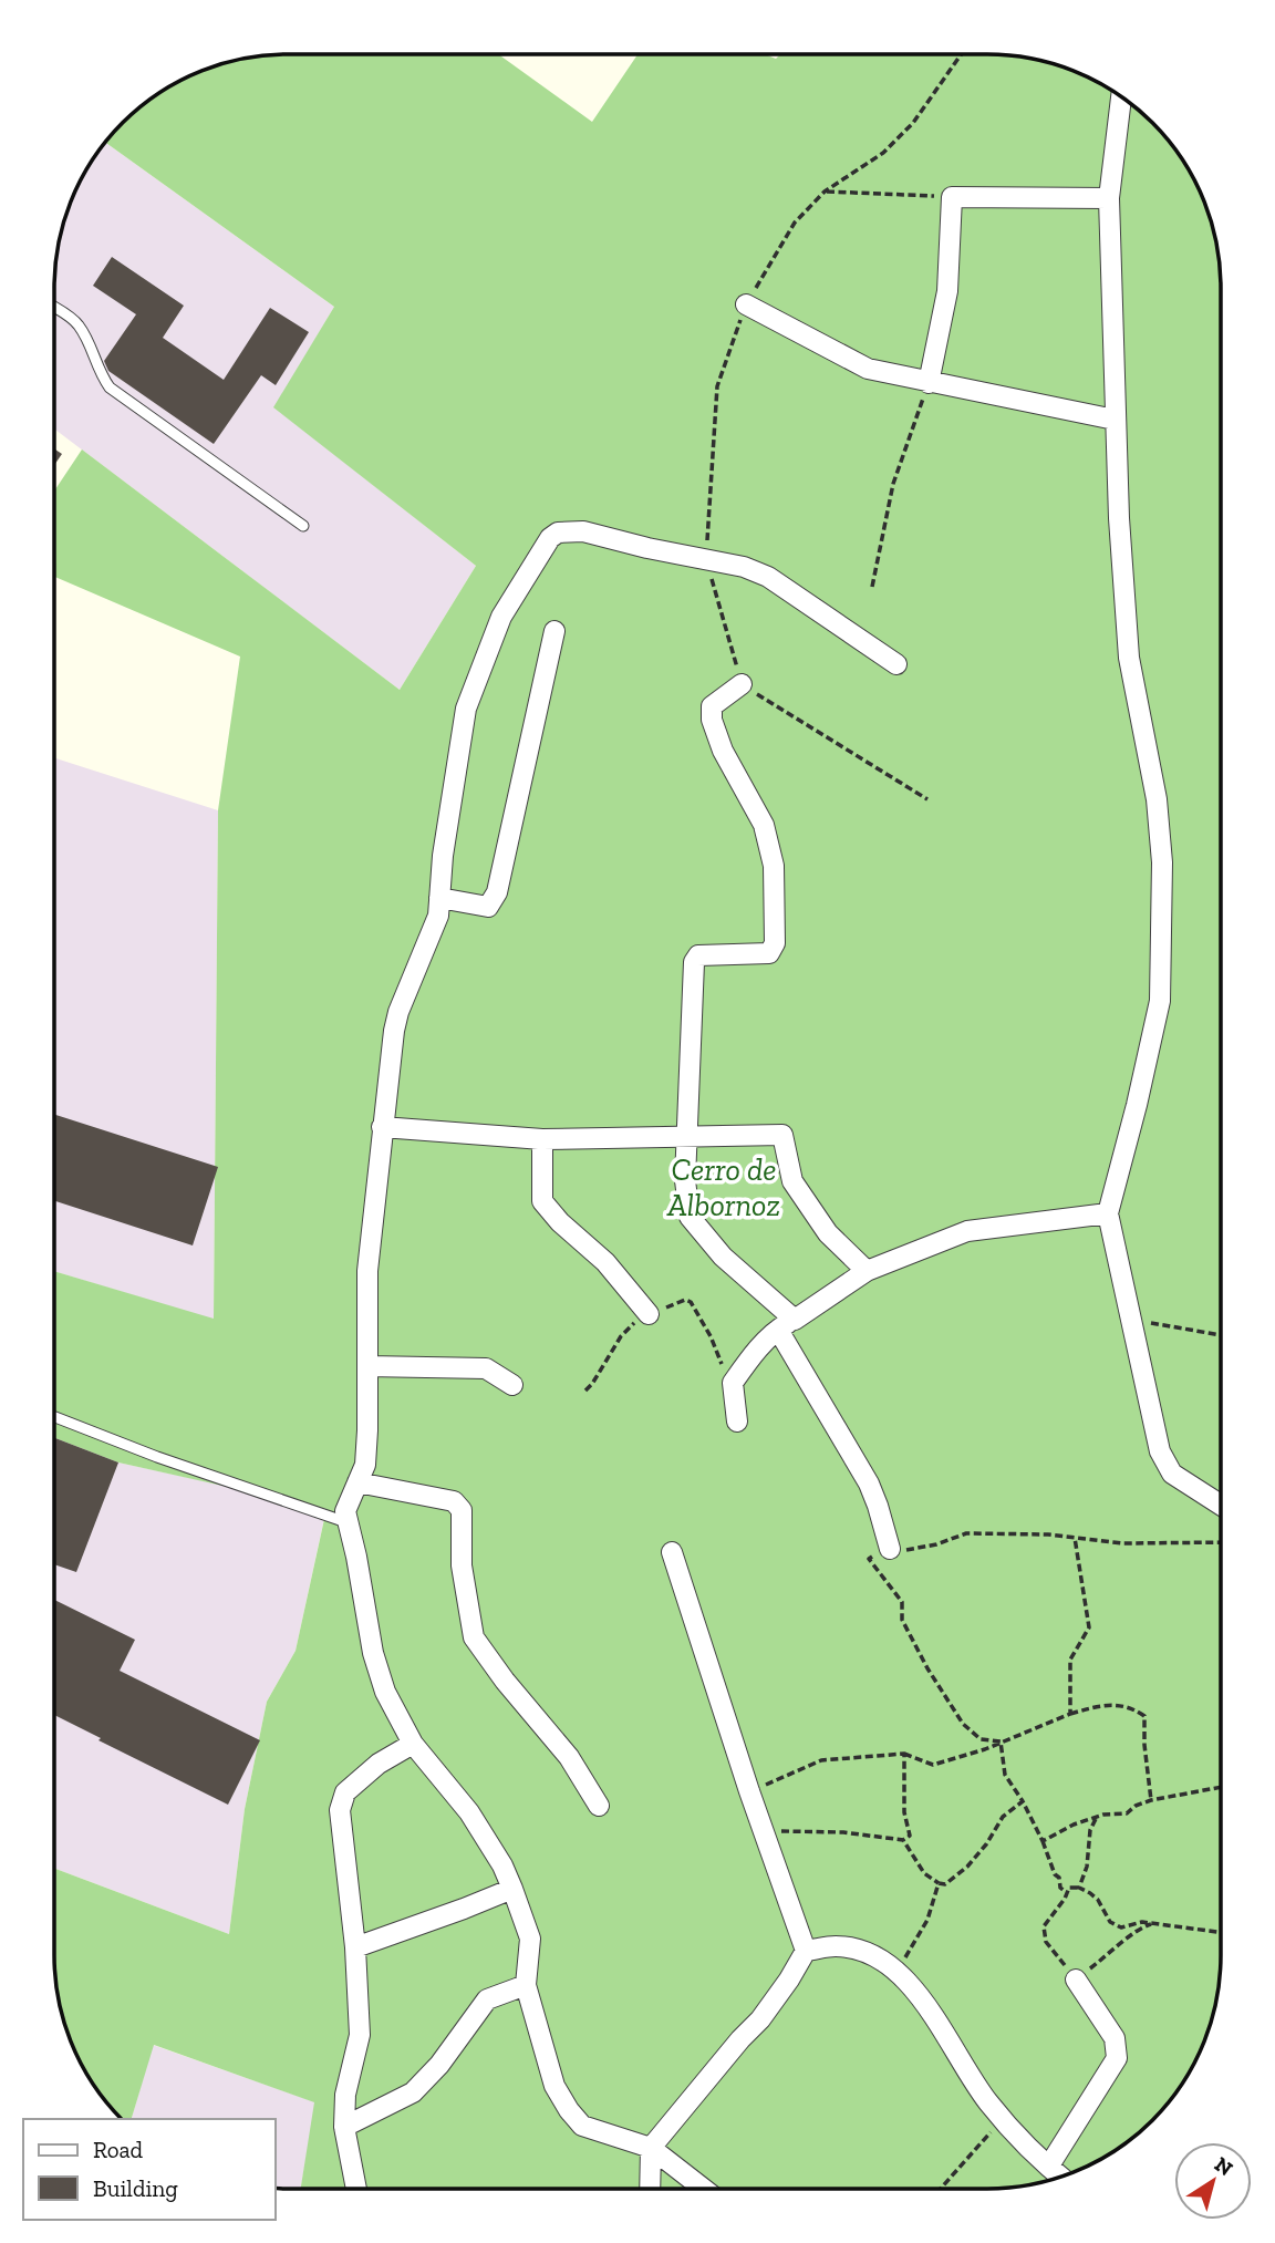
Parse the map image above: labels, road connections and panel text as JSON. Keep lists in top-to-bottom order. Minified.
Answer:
{"parks":["Cerro de Albornoz"],"legend":["Road","Building"],"north":"top right"}
